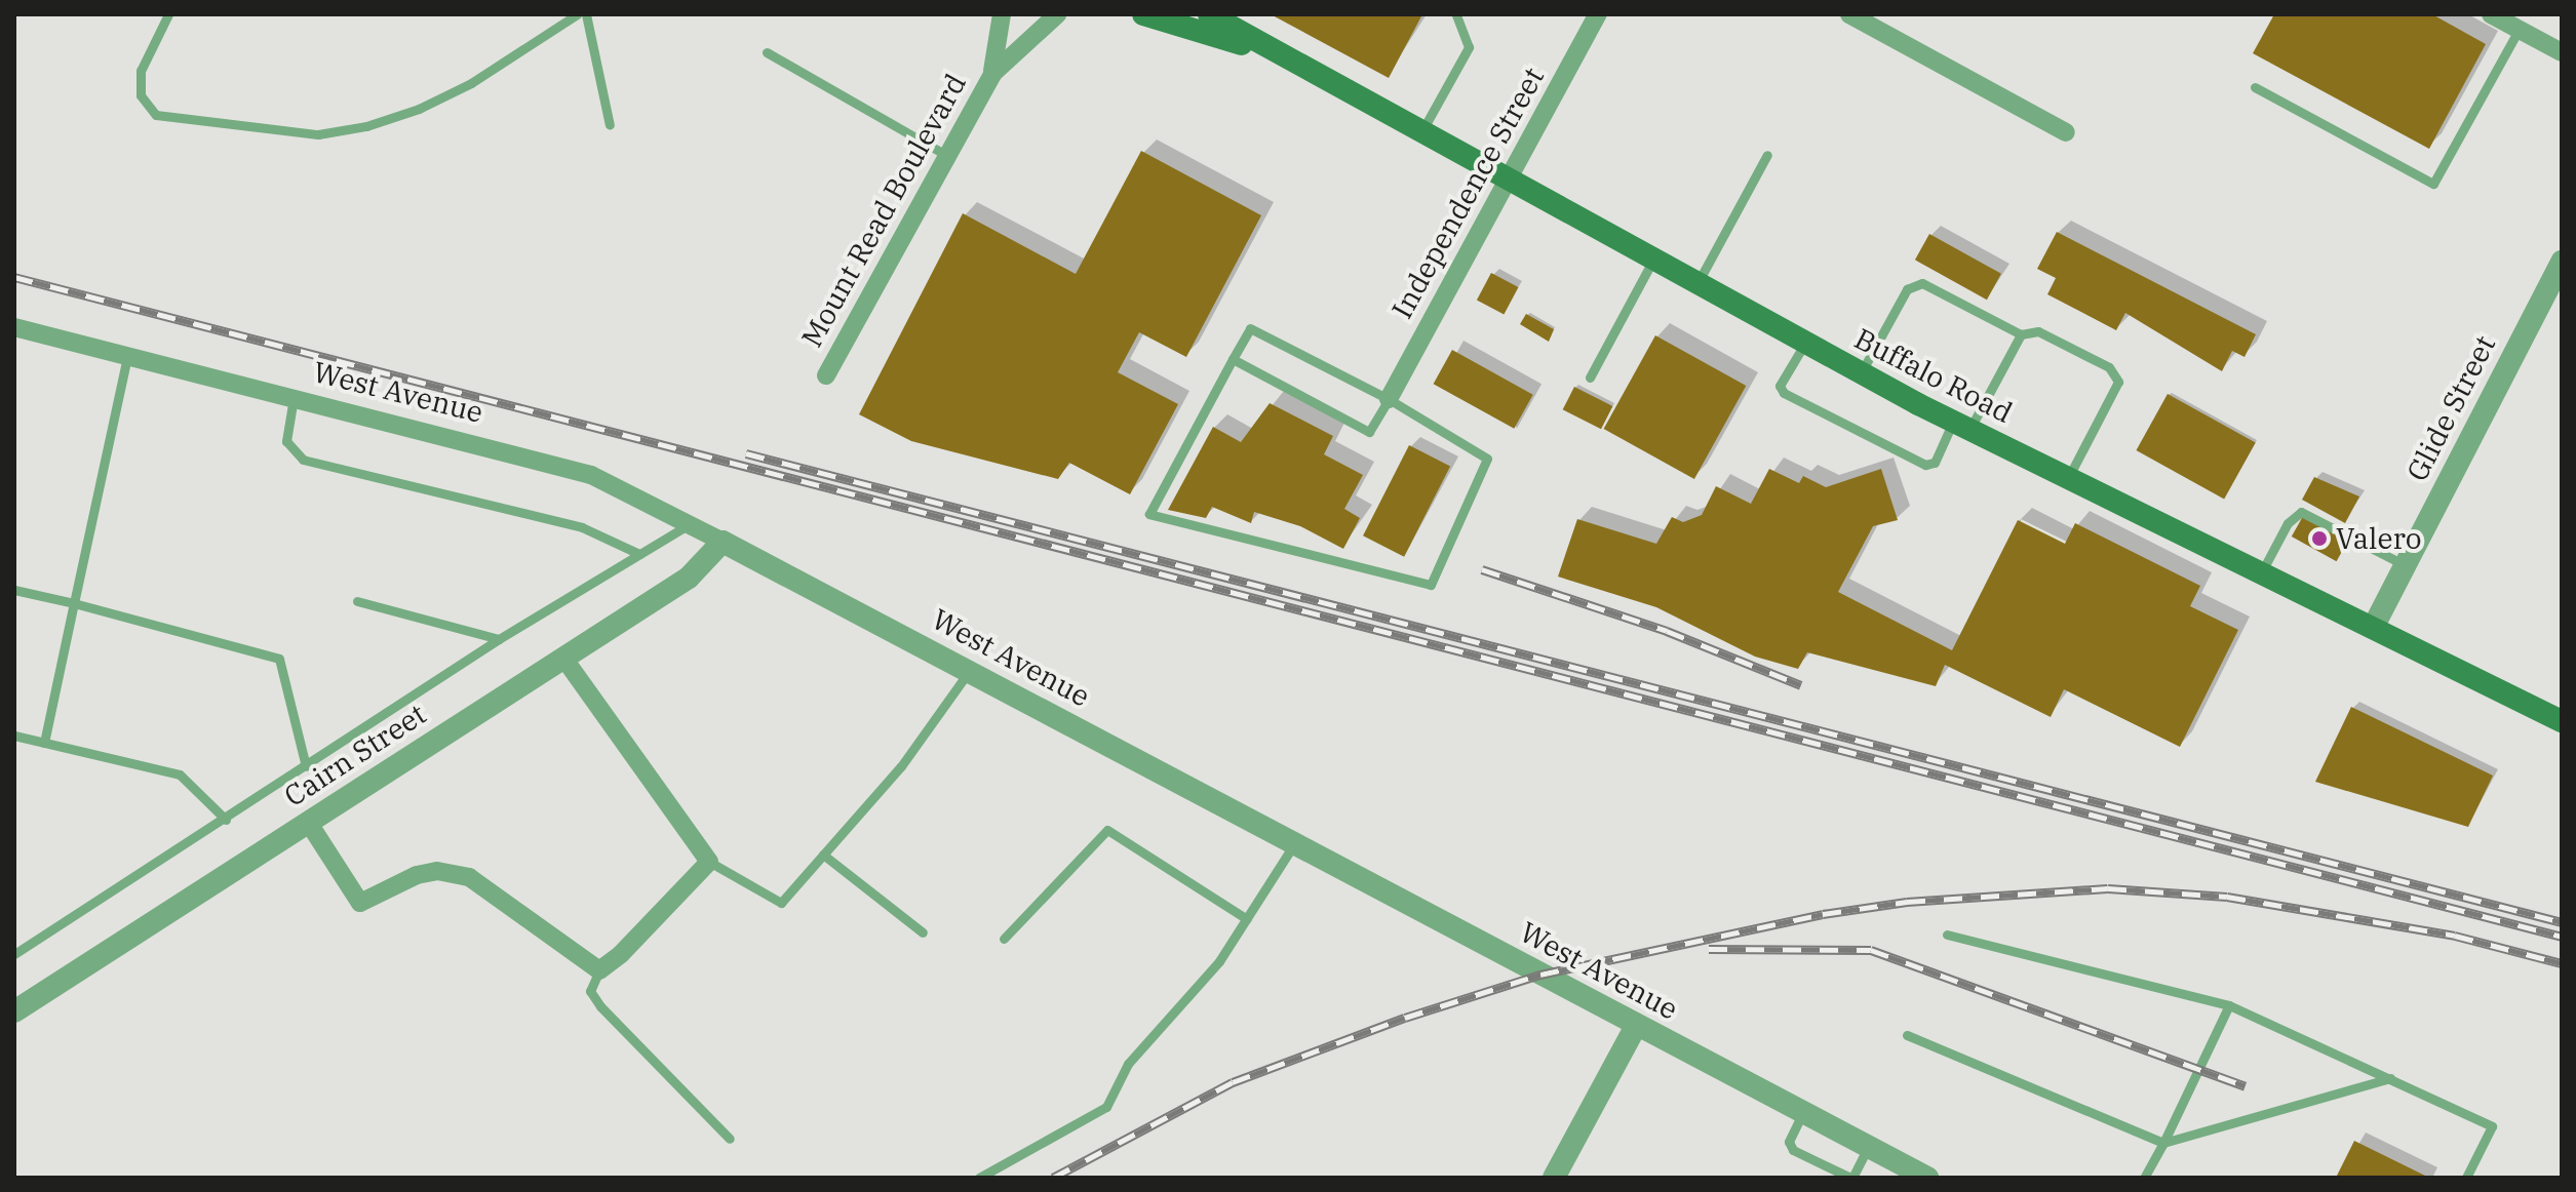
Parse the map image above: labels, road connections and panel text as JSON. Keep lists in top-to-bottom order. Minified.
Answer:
{"streets":{"main road":["Buffalo Road"],"street":["Independence Street","Mount Read Boulevard","West Avenue","Glide Street","Cairn Street"]},"crossings":[["Independence Street","Buffalo Road"],["Buffalo Road","Glide Street"],["West Avenue","Cairn Street"]],"places":["Valero"]}
